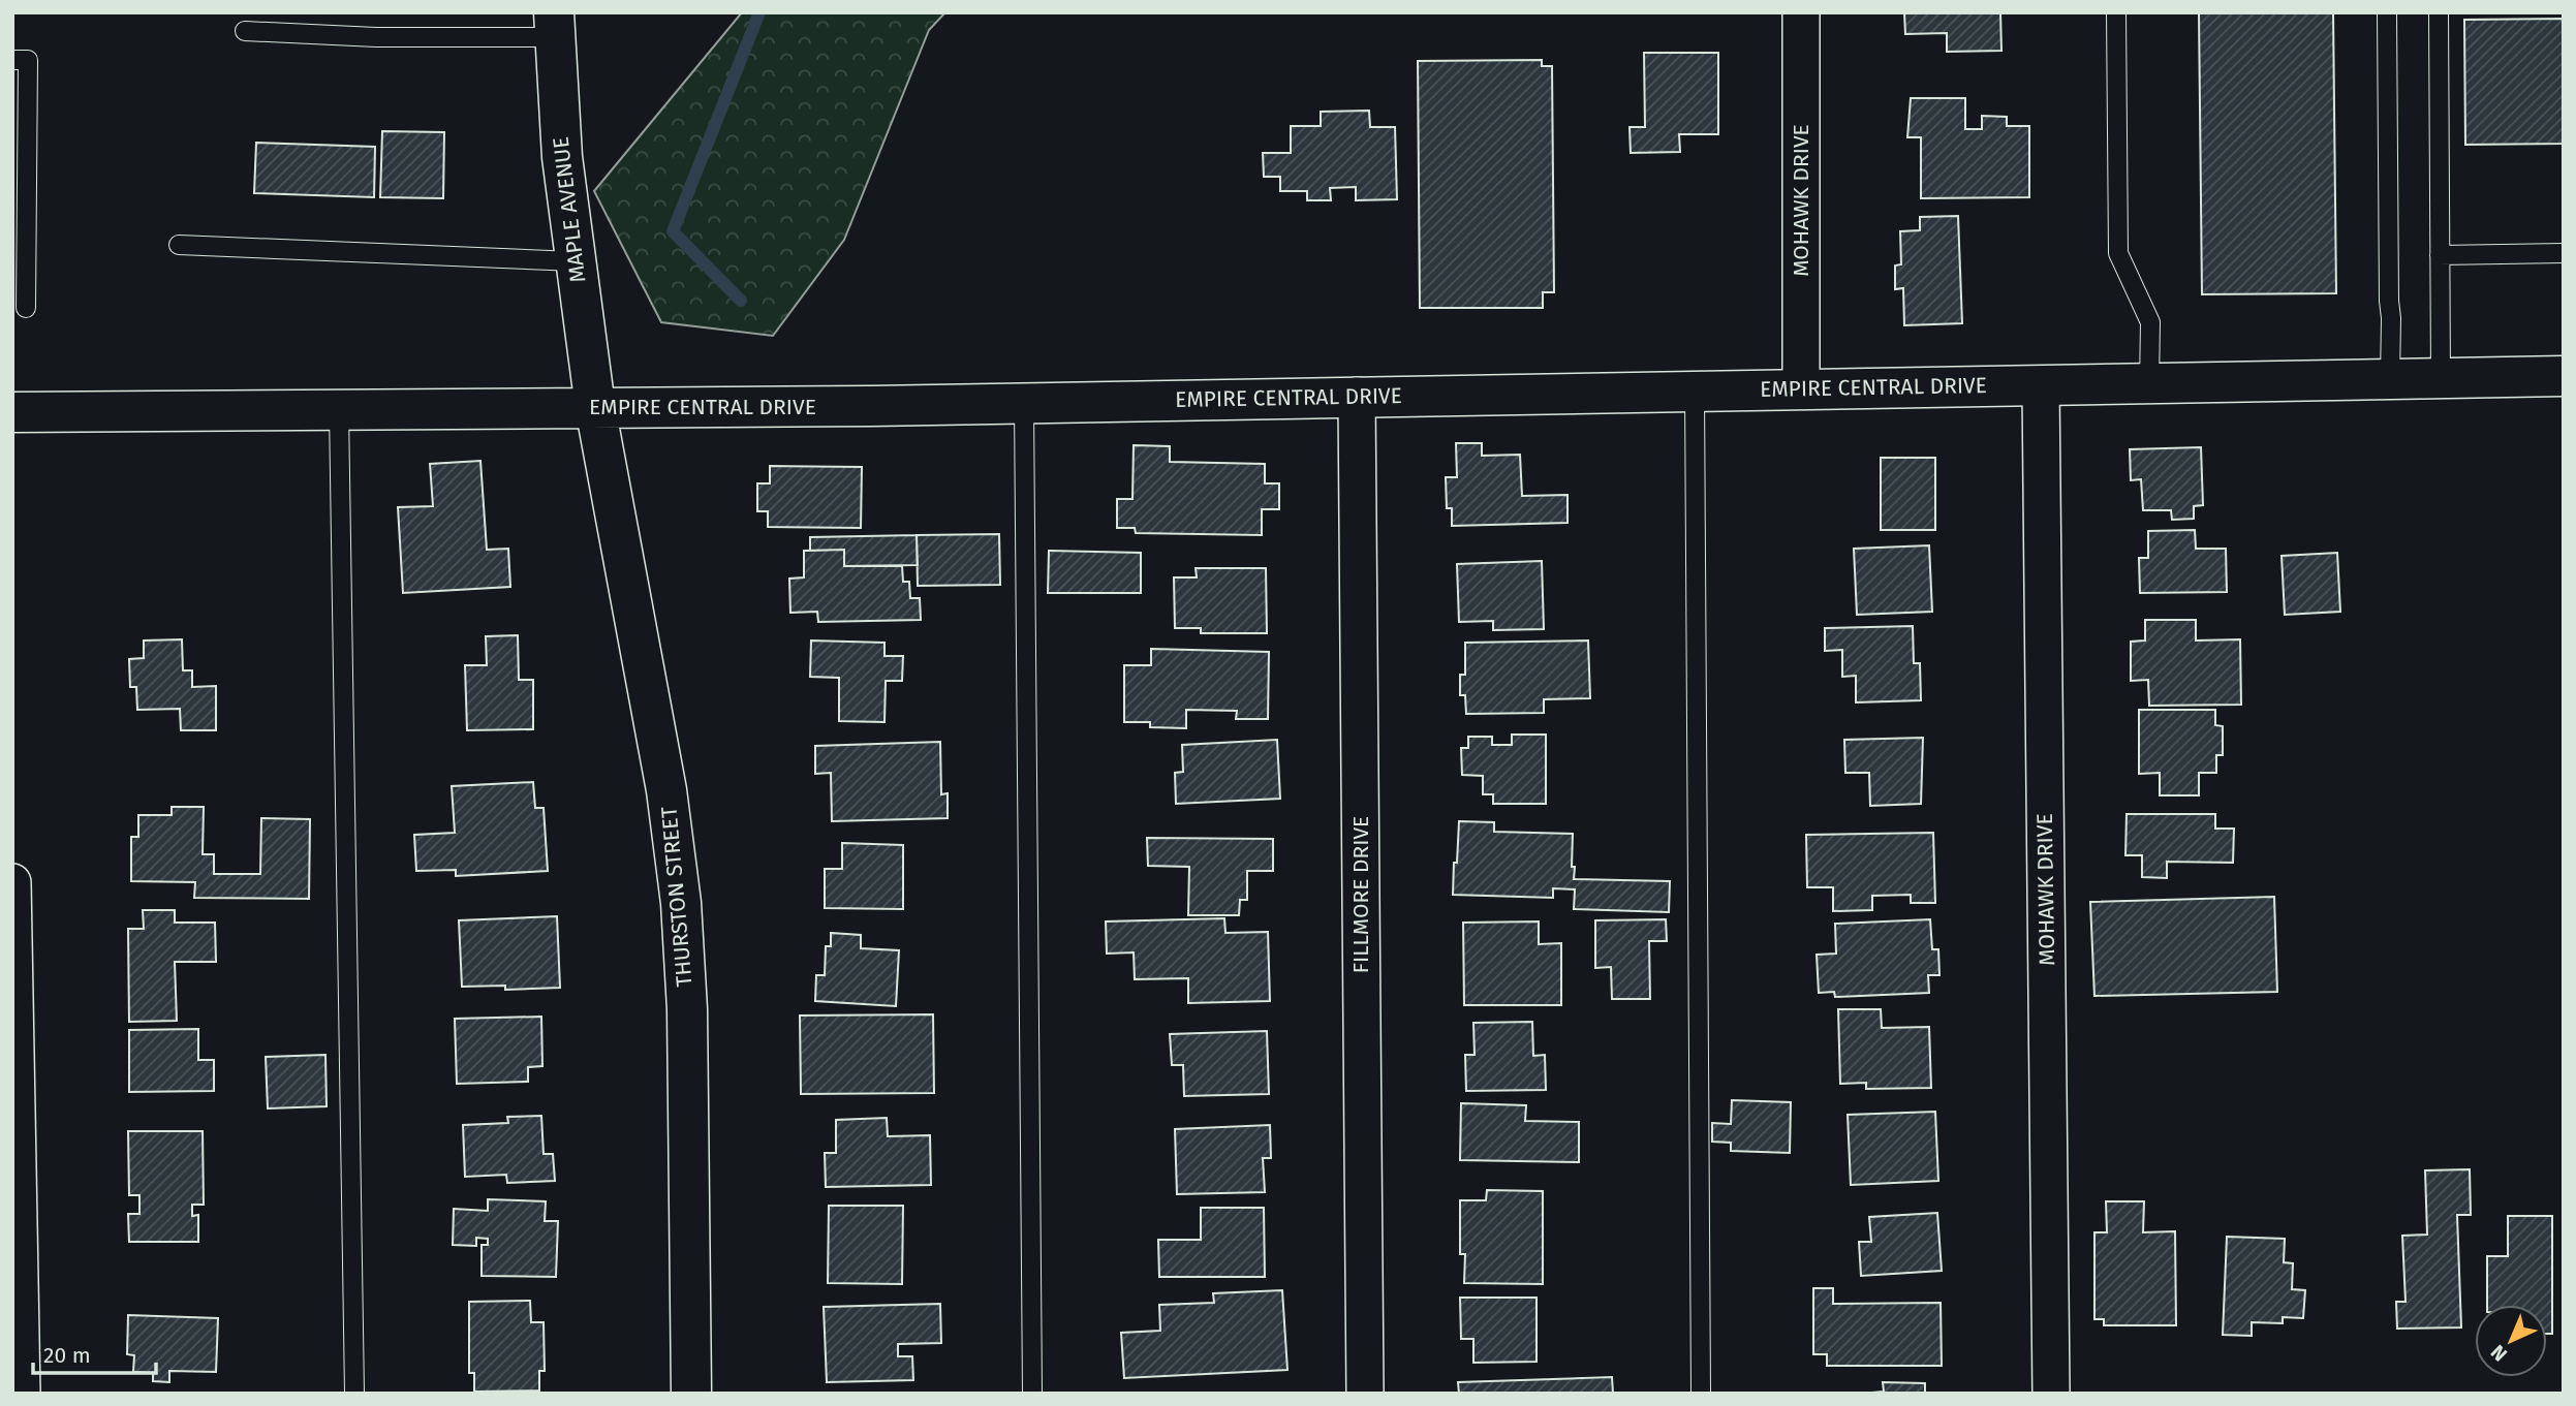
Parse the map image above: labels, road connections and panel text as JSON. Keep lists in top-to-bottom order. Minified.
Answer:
{"streets":{"street":["MOHAWK DRIVE","MAPLE AVENUE","EMPIRE CENTRAL DRIVE","FILLMORE DRIVE","THURSTON STREET"]},"crossings":[["MOHAWK DRIVE","EMPIRE CENTRAL DRIVE"],["MAPLE AVENUE","EMPIRE CENTRAL DRIVE"],["MAPLE AVENUE","THURSTON STREET"],["EMPIRE CENTRAL DRIVE","FILLMORE DRIVE"],["EMPIRE CENTRAL DRIVE","THURSTON STREET"]],"scale_bar":"20 m","north":"bottom left"}
